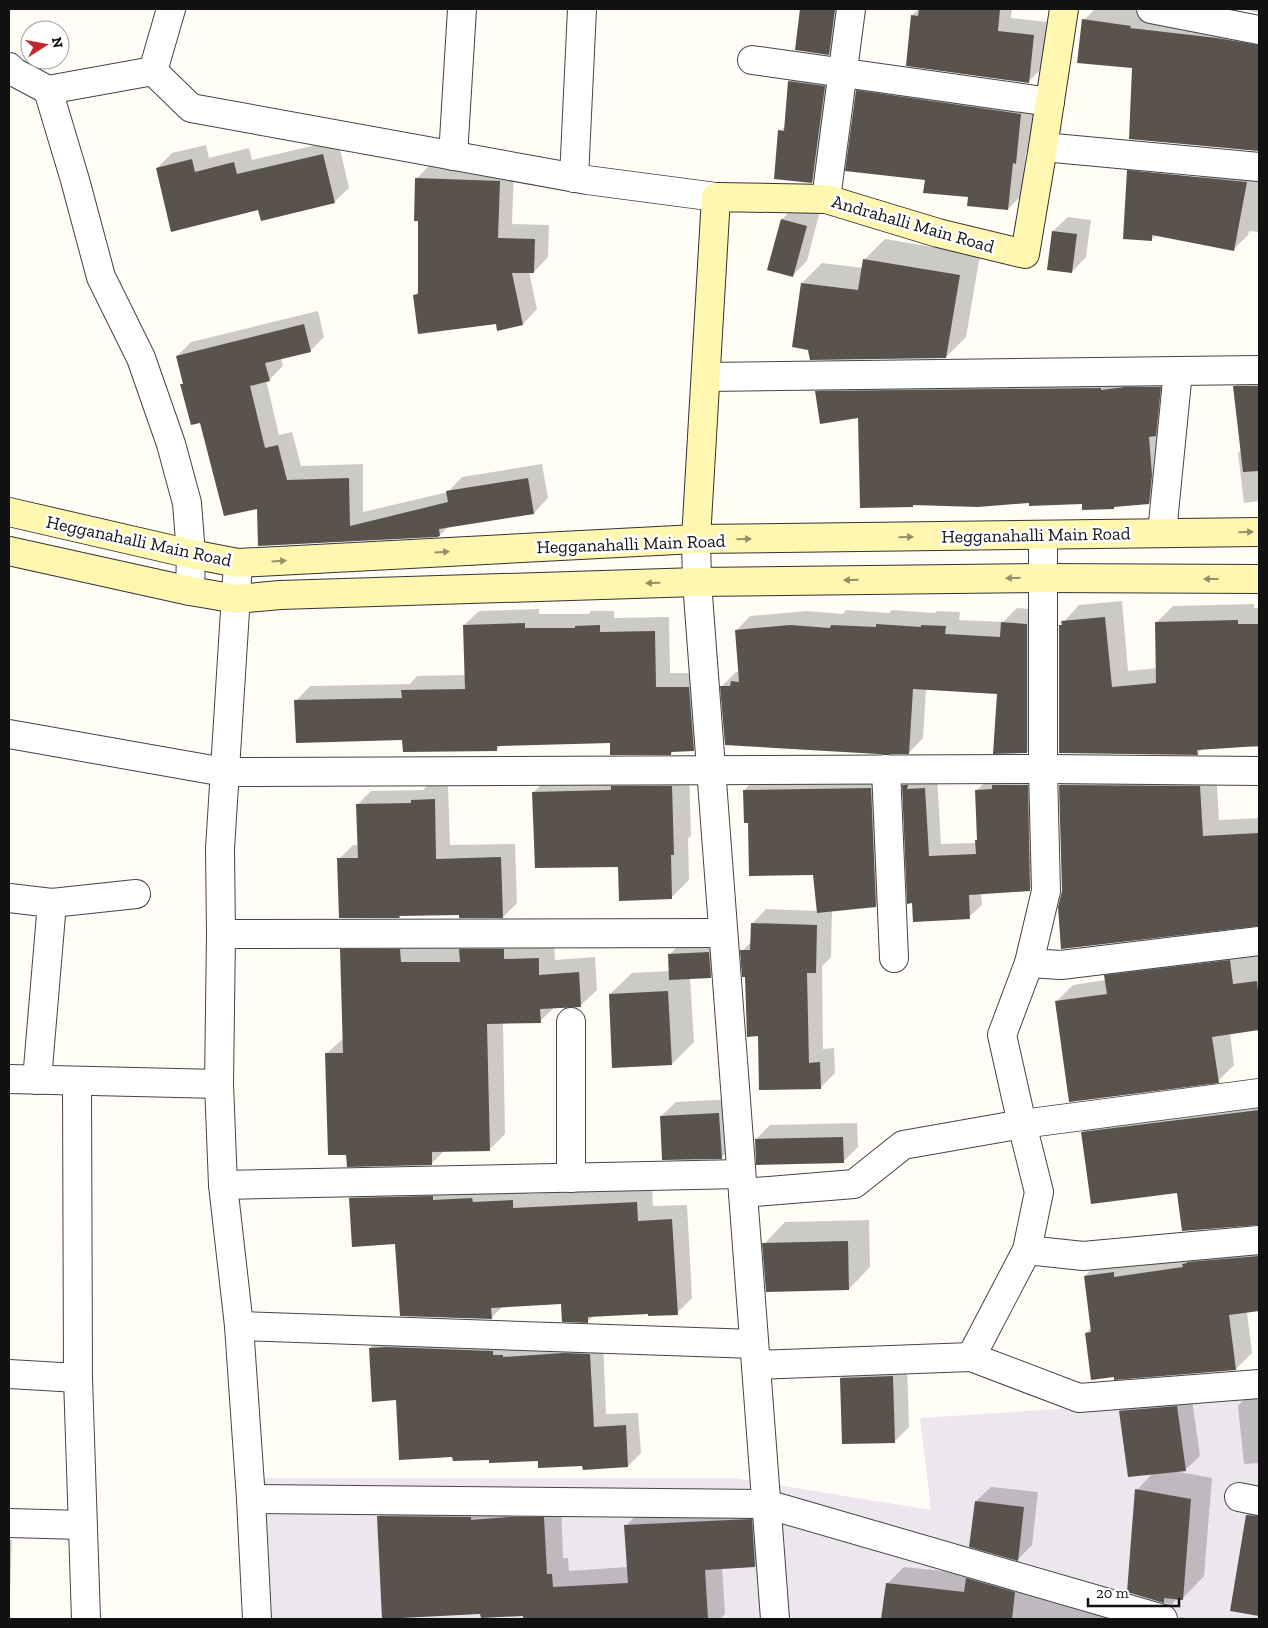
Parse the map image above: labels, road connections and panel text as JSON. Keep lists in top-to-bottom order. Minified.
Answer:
{"streets":{"main road":["Andrahalli Main Road","Hegganahalli Main Road"]},"scale_bar":"20 m","north":"right"}
